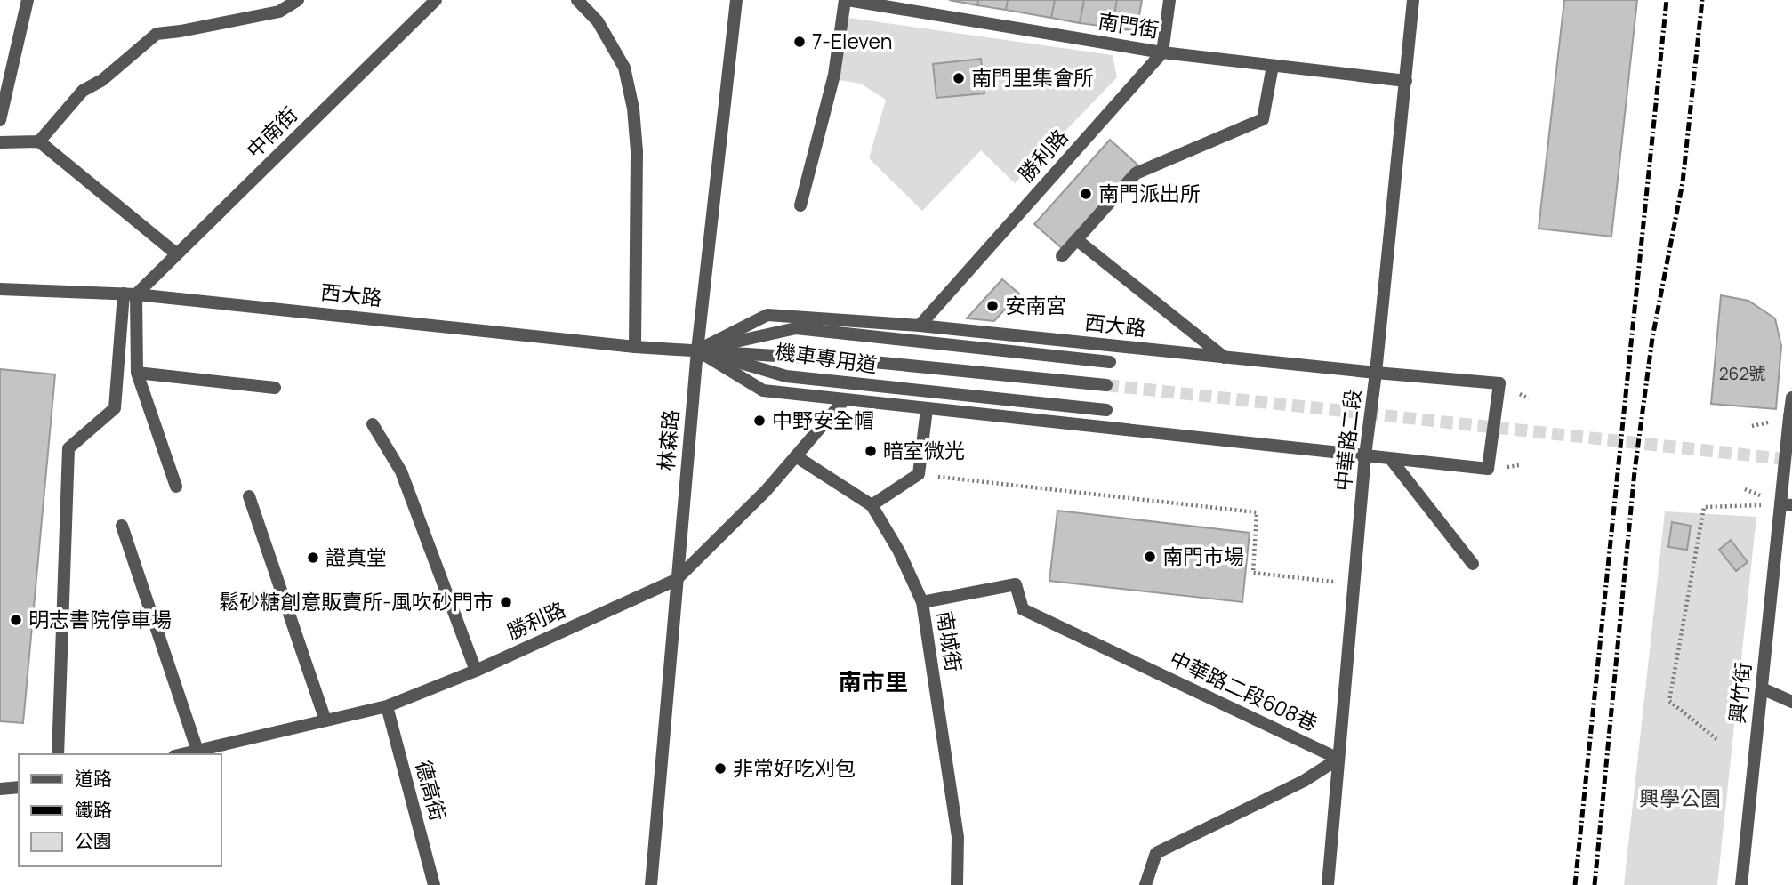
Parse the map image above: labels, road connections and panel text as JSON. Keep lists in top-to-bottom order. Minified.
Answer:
{"streets":{"street":["南門街","中南街","勝利路","西大路","機車專用道","林森路","中華路二段","南城街","中華路二段608巷","興竹街","德高街"]},"crossings":[["南門街","勝利路"],["南門街","中華路二段"],["中南街","西大路"],["勝利路","西大路"],["勝利路","林森路"],["勝利路","南城街"],["勝利路","德高街"],["西大路","機車專用道"],["西大路","林森路"],["西大路","中華路二段"],["機車專用道","林森路"],["南城街","中華路二段608巷"]],"districts":["南市里"],"parks":["興學公園"],"places":["7-Eleven","南門里集會所","南門派出所","安南宮","中野安全帽","暗室微光","南門市場","證真堂","鬆砂糖創意販賣所-風吹砂門市","明志書院停車場","非常好吃刈包"],"house_numbers":["262號"],"legend":["道路","鐵路","公園"]}
